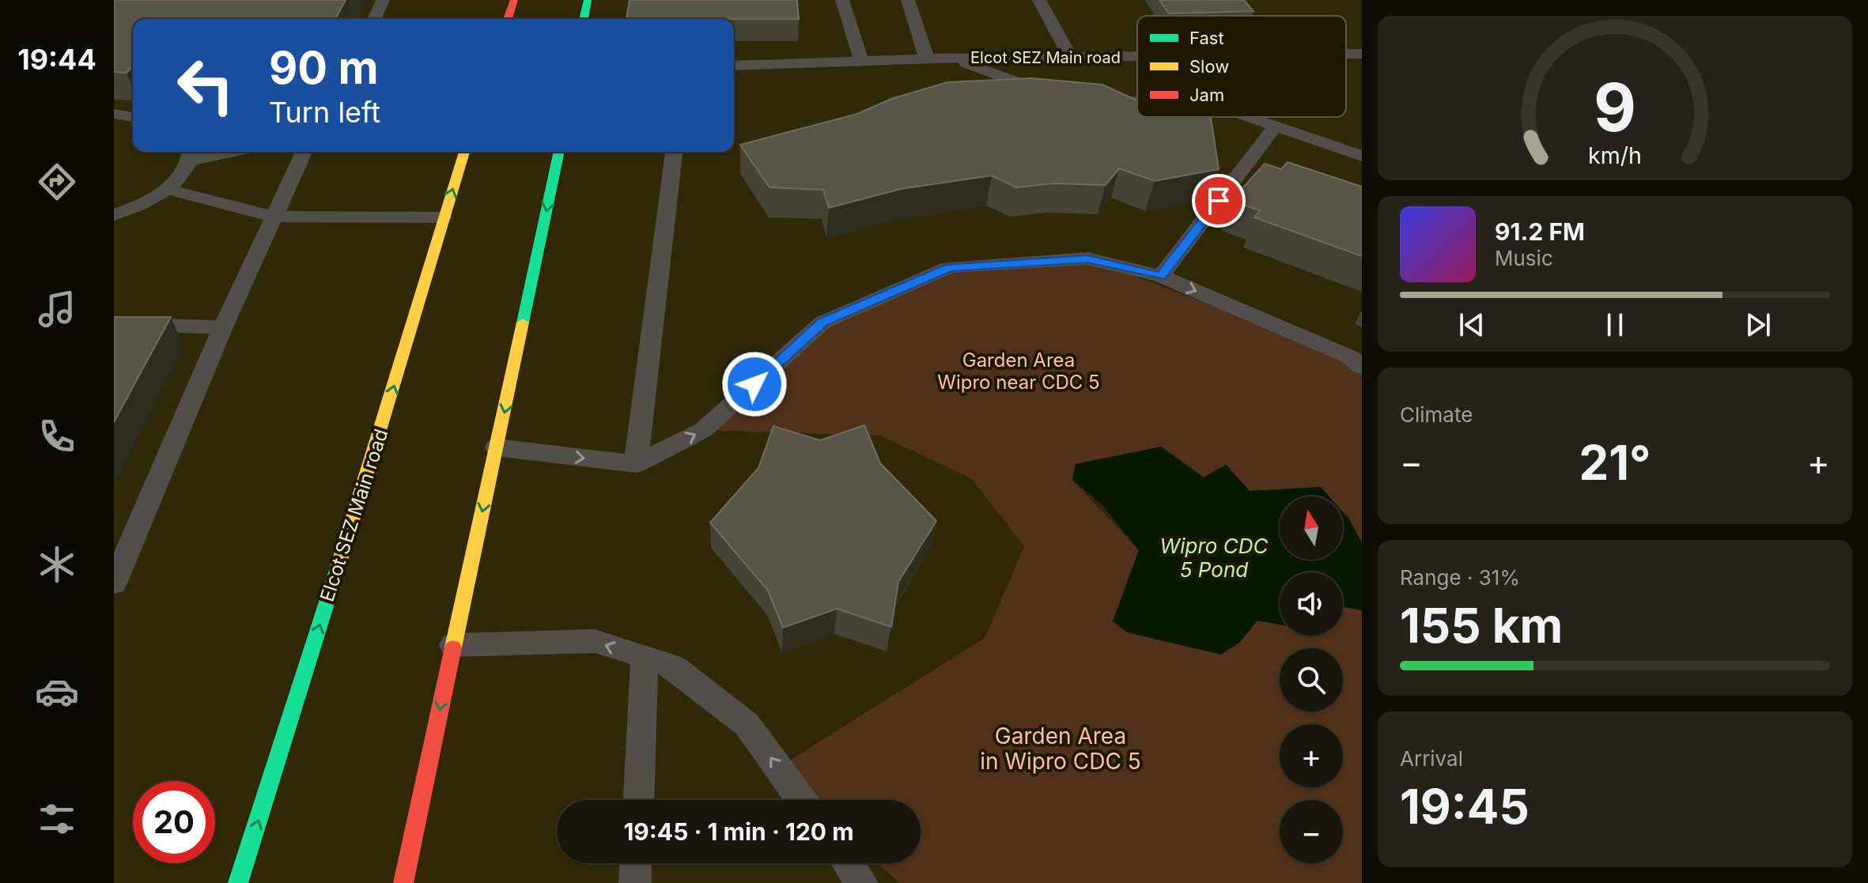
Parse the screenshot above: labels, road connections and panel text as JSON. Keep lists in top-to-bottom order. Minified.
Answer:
{"streets":{"street":["Elcot SEZ Main road"]},"one_way":["Elcot SEZ Main road"],"water":["Wipro CDC 5 Pond"],"parks":["Garden Area Wipro near CDC 5","Garden Area in Wipro CDC 5"],"legend":["Fast","Slow","Jam"],"north":"top","page":{"tabs":"19:44","turn":["90 m","Turn left"],"song":["91.2 FM","Music"],"tile":["Climate",["Range · 31%","155 km"],["Arrival","19:45"]],"heat":["−","21°","+"],"map_buttons":["+","−"],"limit":"20","trip":"19:45 · 1 min · 120 m","gauge":["9","km/h"]}}
